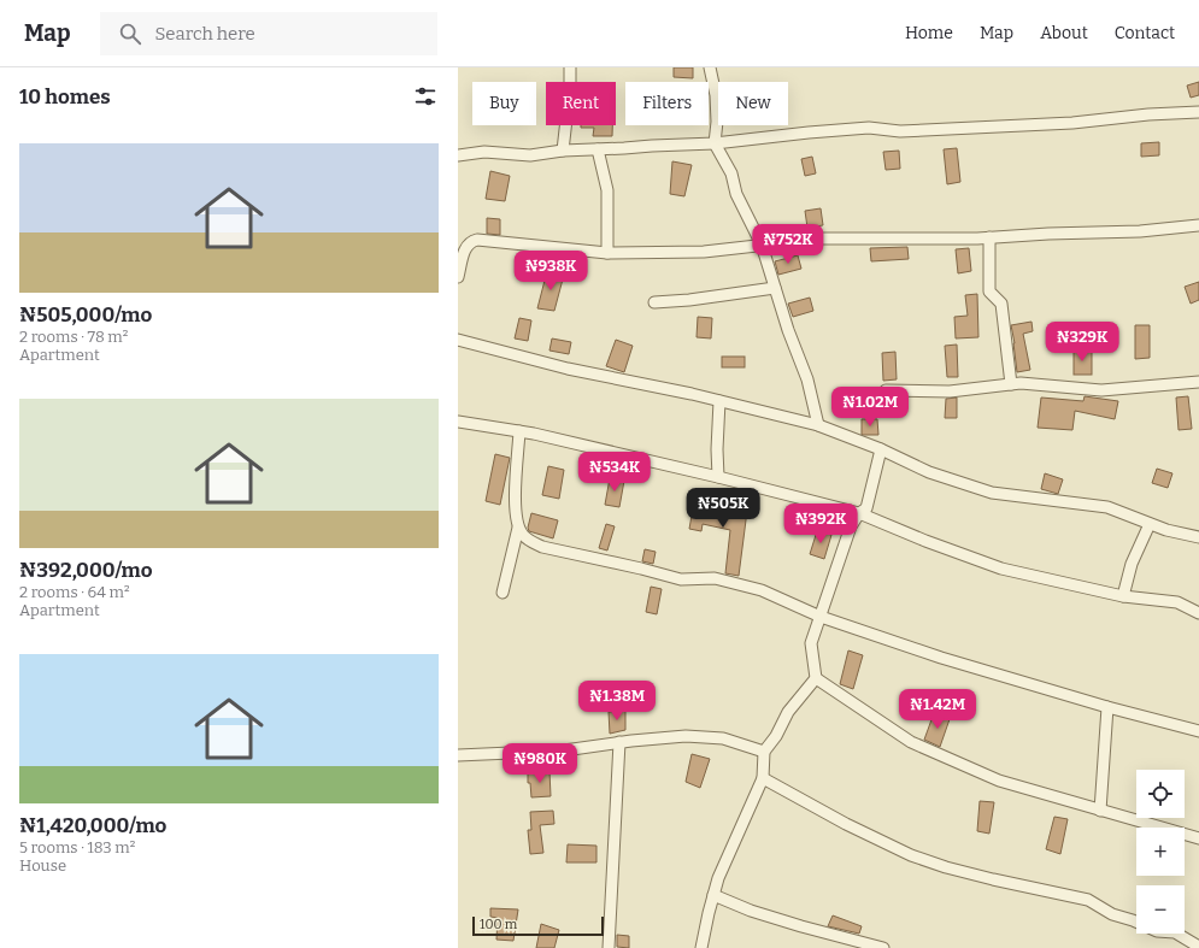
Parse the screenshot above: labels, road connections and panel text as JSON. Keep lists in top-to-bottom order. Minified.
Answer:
{"scale_bar":"100 m","page":{"header":"Map","search":"Search here","nav":["Home","Map","About","Contact"],"heading":"10 homes","chip":["Buy","Rent","Filters","New"],"list":[{"name":"₦505,000/mo","note":"2 rooms · 78 m² · Apartment"},{"name":"₦392,000/mo","note":"2 rooms · 64 m² · Apartment"},{"name":"₦1,420,000/mo","note":"5 rooms · 183 m² · House"}],"price":["₦752K","₦938K","₦329K","₦1.02M","₦534K","₦505K","₦392K","₦1.38M","₦1.42M","₦980K"],"map_buttons":["+","−"],"scale":"100 m"}}
